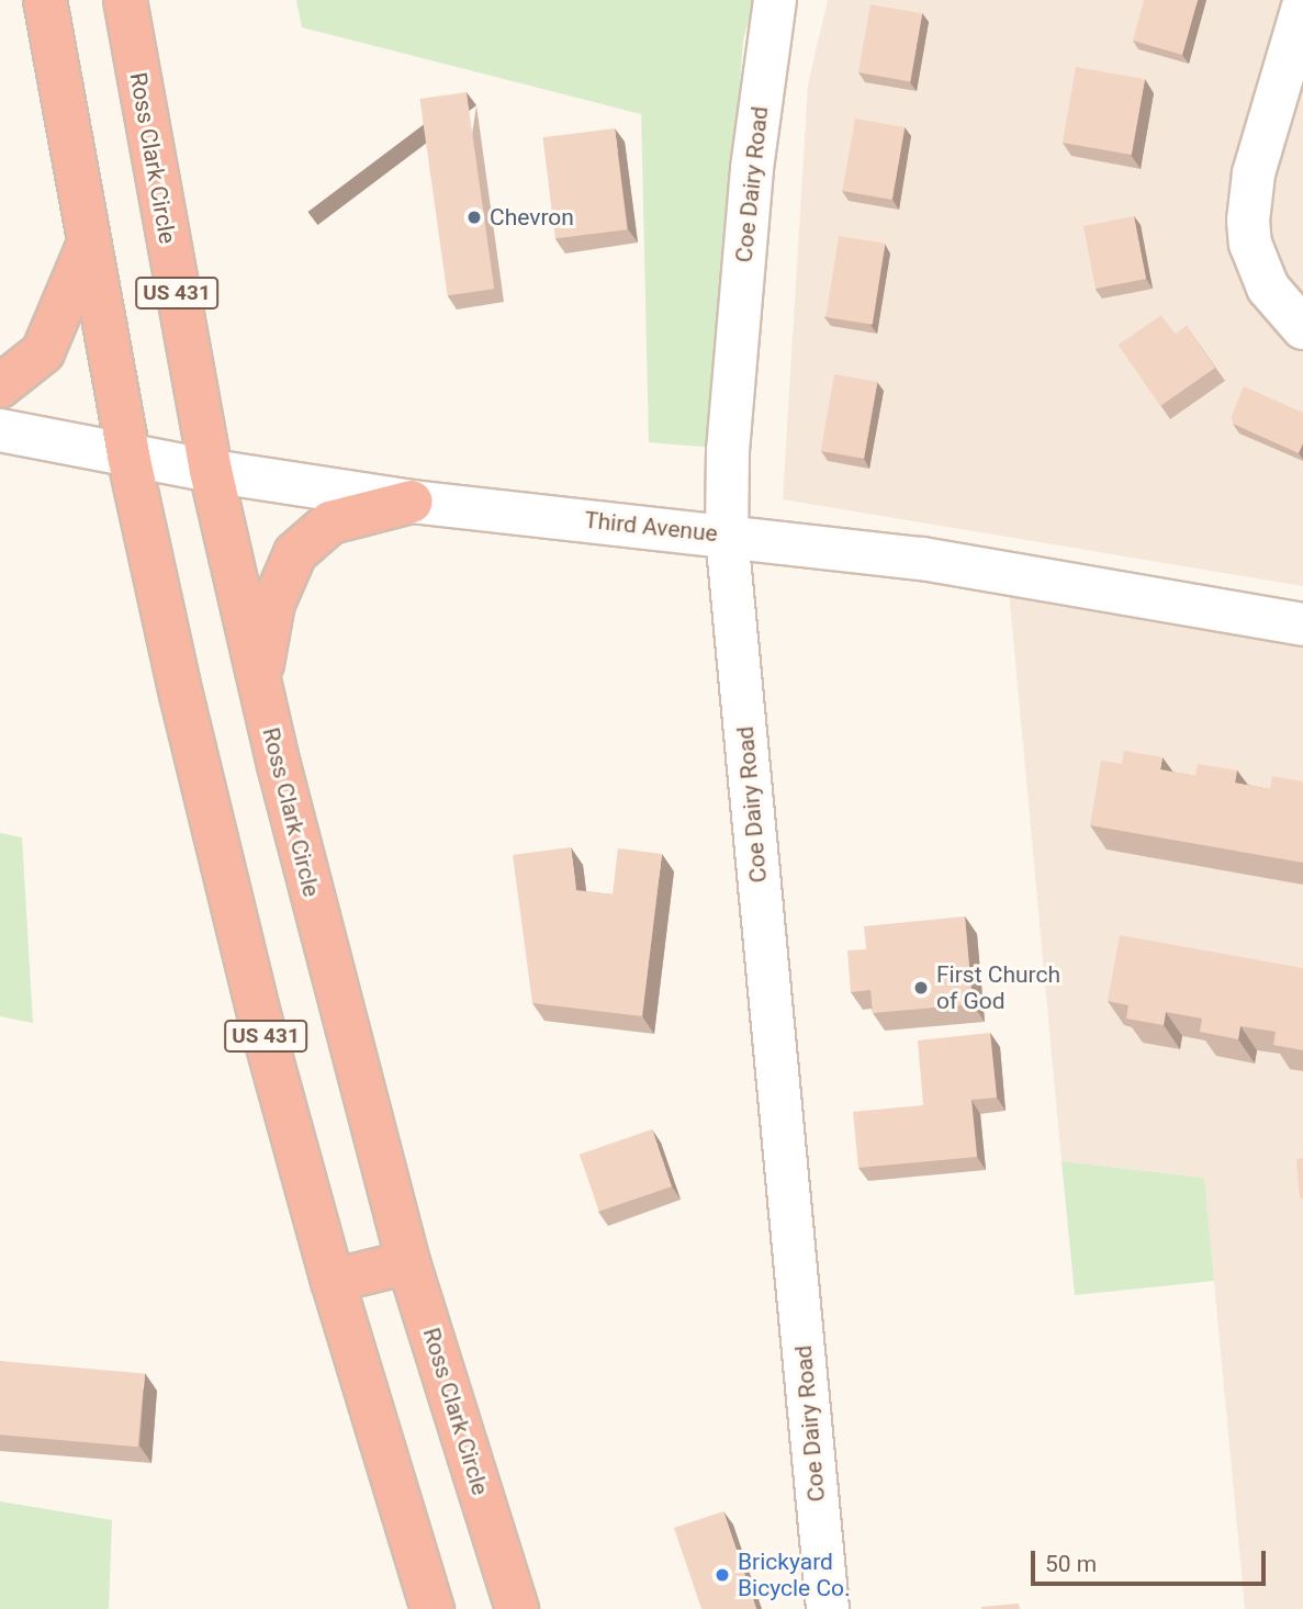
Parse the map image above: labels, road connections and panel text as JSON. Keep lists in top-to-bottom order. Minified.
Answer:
{"streets":{"highway":["Ross Clark Circle","US 431"],"street":["Coe Dairy Road","Third Avenue"]},"crossings":[["Ross Clark Circle","Third Avenue"],["Coe Dairy Road","Third Avenue"],["US 431","Third Avenue"]],"places":["Chevron","First Church of God","Brickyard Bicycle Co."],"scale_bar":"50 m"}
